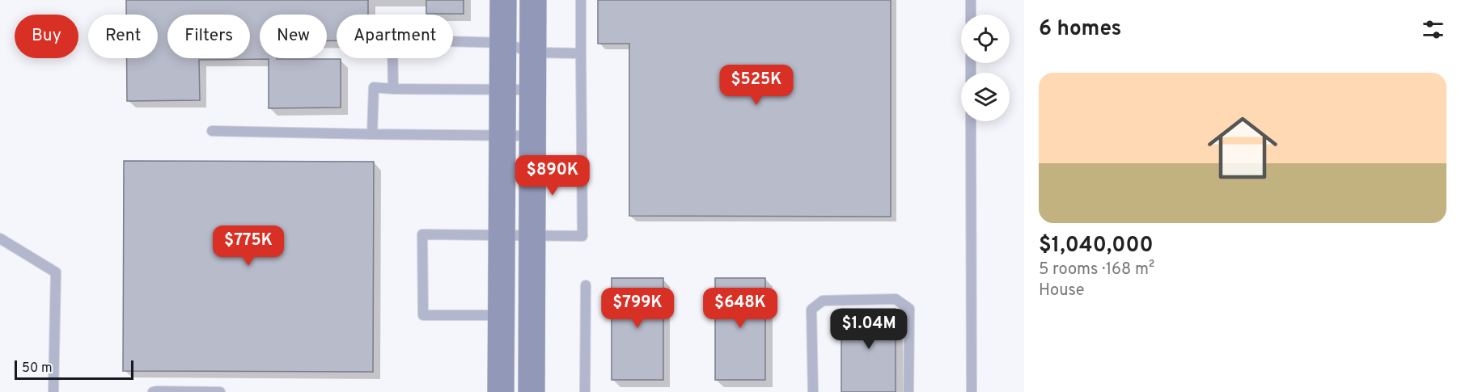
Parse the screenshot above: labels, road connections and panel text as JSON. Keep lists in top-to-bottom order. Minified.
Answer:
{"scale_bar":"50 m","page":{"heading":"6 homes","chip":["Buy","Rent","Filters","New","Apartment"],"list":[{"name":"$1,040,000","note":"5 rooms · 168 m² · House"}],"price":["$525K","$890K","$775K","$799K","$648K","$1.04M"],"scale":"50 m"}}
